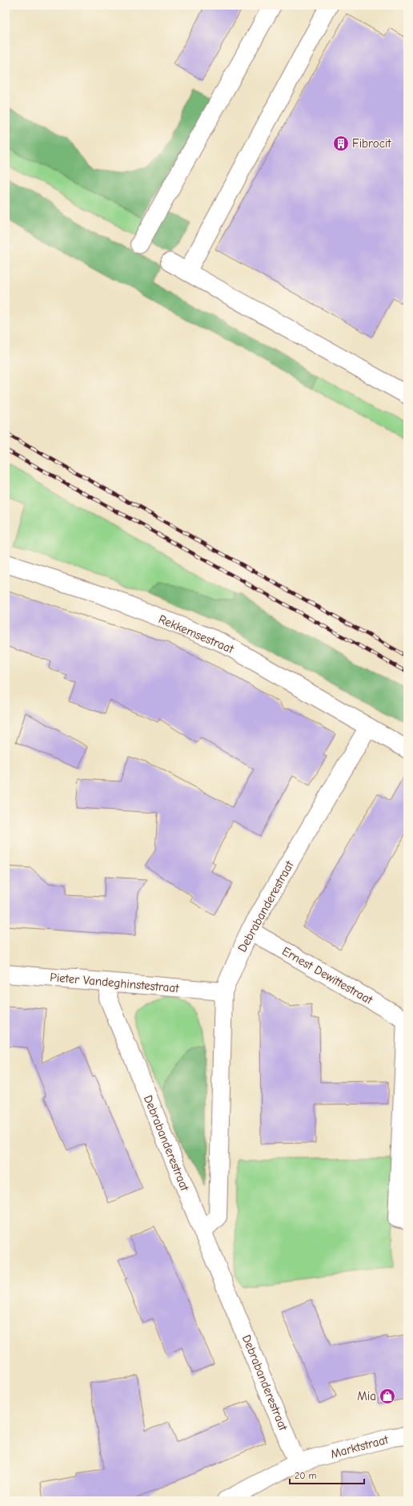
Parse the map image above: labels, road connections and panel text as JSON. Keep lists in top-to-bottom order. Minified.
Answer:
{"streets":{"street":["Rekkemsestraat","Debrabanderestraat","Ernest Dewittestraat","Pieter Vandeghinstestraat","Marktstraat"]},"crossings":[["Rekkemsestraat","Debrabanderestraat"],["Debrabanderestraat","Ernest Dewittestraat"],["Debrabanderestraat","Pieter Vandeghinstestraat"],["Debrabanderestraat","Marktstraat"]],"places":{"building":["Fibrocit"],"shop":["Mia"]},"scale_bar":"20 m"}
